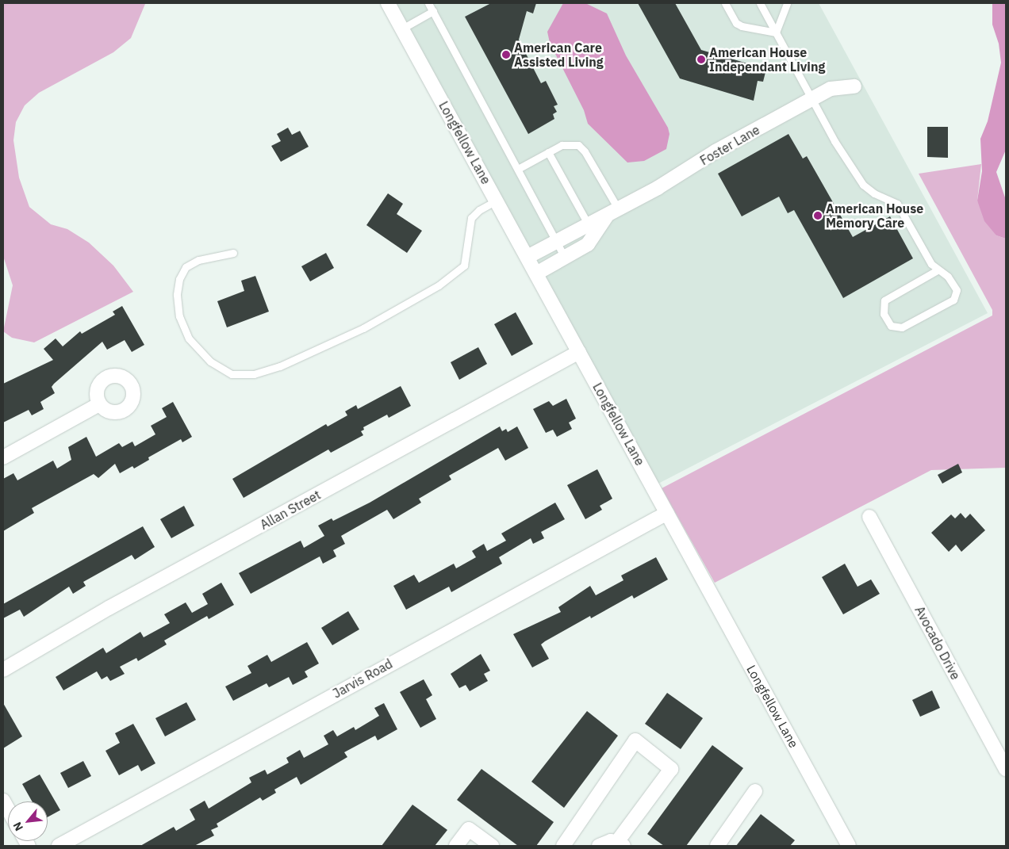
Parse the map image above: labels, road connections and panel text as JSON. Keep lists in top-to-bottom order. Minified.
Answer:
{"streets":{"street":["Longfellow Lane","Foster Lane","Allan Street","Avocado Drive","Jarvis Road"]},"crossings":[["Longfellow Lane","Foster Lane"],["Longfellow Lane","Allan Street"],["Longfellow Lane","Jarvis Road"]],"places":["American Care Assisted Living","American House Independant Living","American House Memory Care"],"north":"bottom left"}
